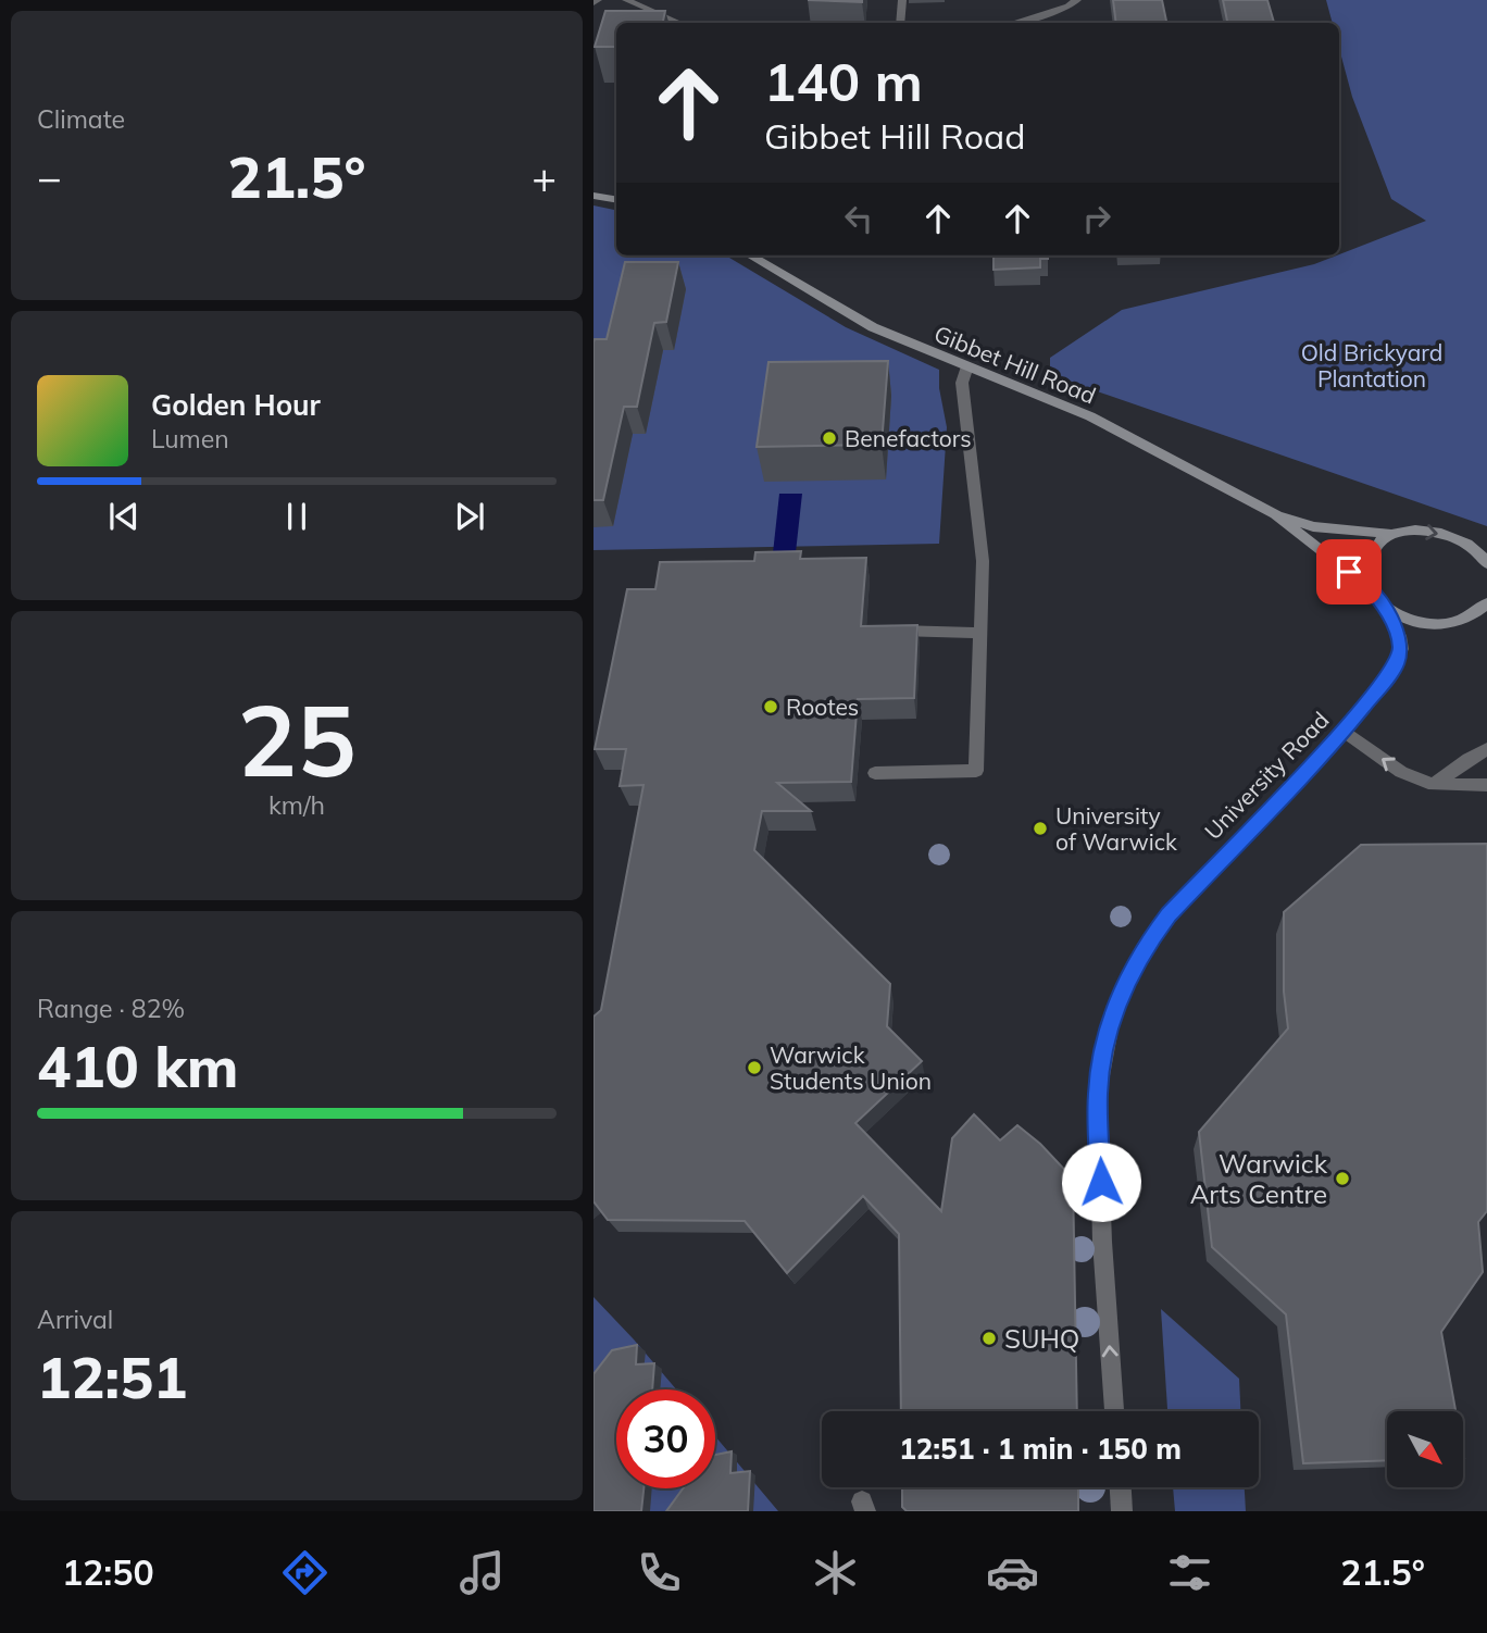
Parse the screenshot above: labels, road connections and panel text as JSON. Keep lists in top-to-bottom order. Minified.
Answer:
{"streets":{"street":["Gibbet Hill Road","University Road"]},"crossings":[["Gibbet Hill Road","University Road"]],"one_way":["University Road"],"parks":["Old Brickyard Plantation"],"places":["Benefactors","Rootes","University of Warwick","Warwick Students Union","Warwick Arts Centre","SUHQ"],"north":"bottom right","page":{"tile":["Climate",["25","km/h"],["Range · 82%","410 km"],["Arrival","12:51"]],"turn":["140 m","Gibbet Hill Road"],"heat":["−","21.5°","+"],"song":["Golden Hour","Lumen"],"limit":"30","trip":"12:51 · 1 min · 150 m","tabs":["12:50","21.5°"]}}
